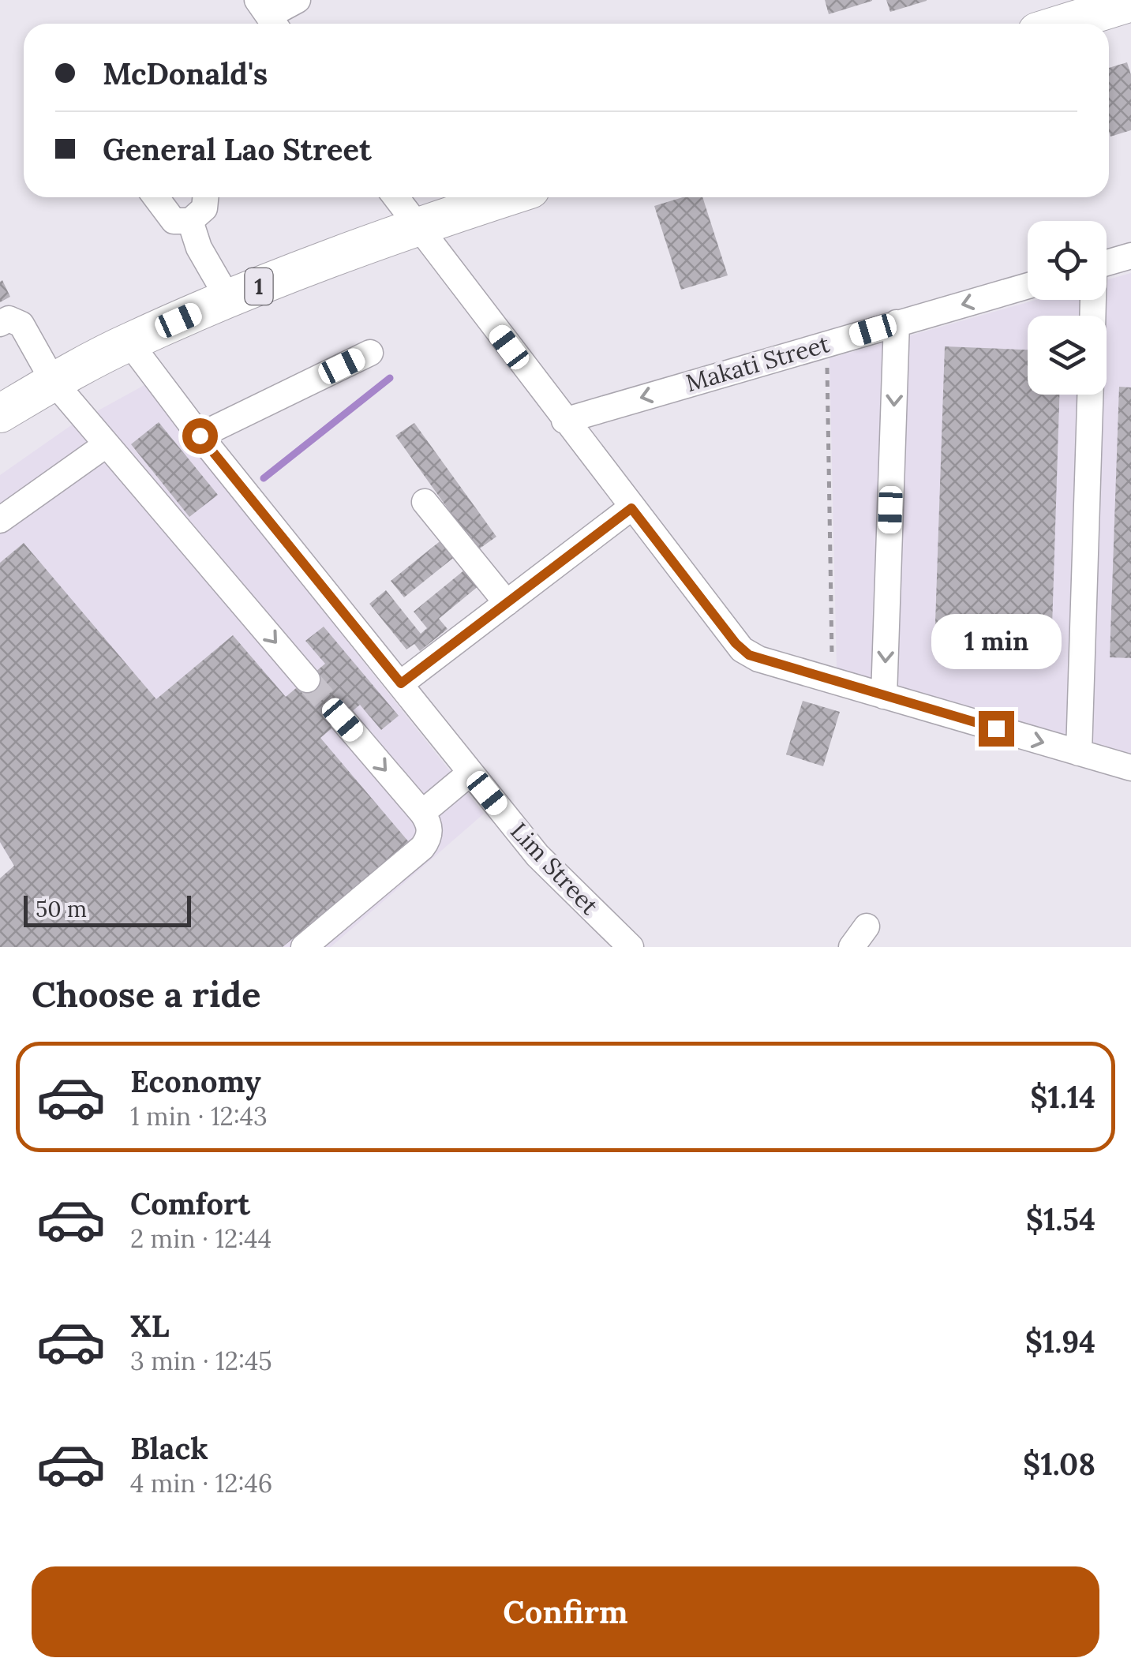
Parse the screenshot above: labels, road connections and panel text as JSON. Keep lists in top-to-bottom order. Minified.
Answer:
{"streets":{"highway":["1"],"street":["Makati Street","Lim Street"]},"crossings":[["1","Lim Street"]],"one_way":["Makati Street"],"scale_bar":"50 m","page":{"banner":["McDonald's","General Lao Street"],"bubble":"1 min","scale":"50 m","heading":"Choose a ride","list":[{"name":"Economy","note":"1 min · 12:43","value":"$1.14"},{"name":"Comfort","note":"2 min · 12:44","value":"$1.54"},{"name":"XL","note":"3 min · 12:45","value":"$1.94"},{"name":"Black","note":"4 min · 12:46","value":"$1.08"}],"buttons":"Confirm"}}
